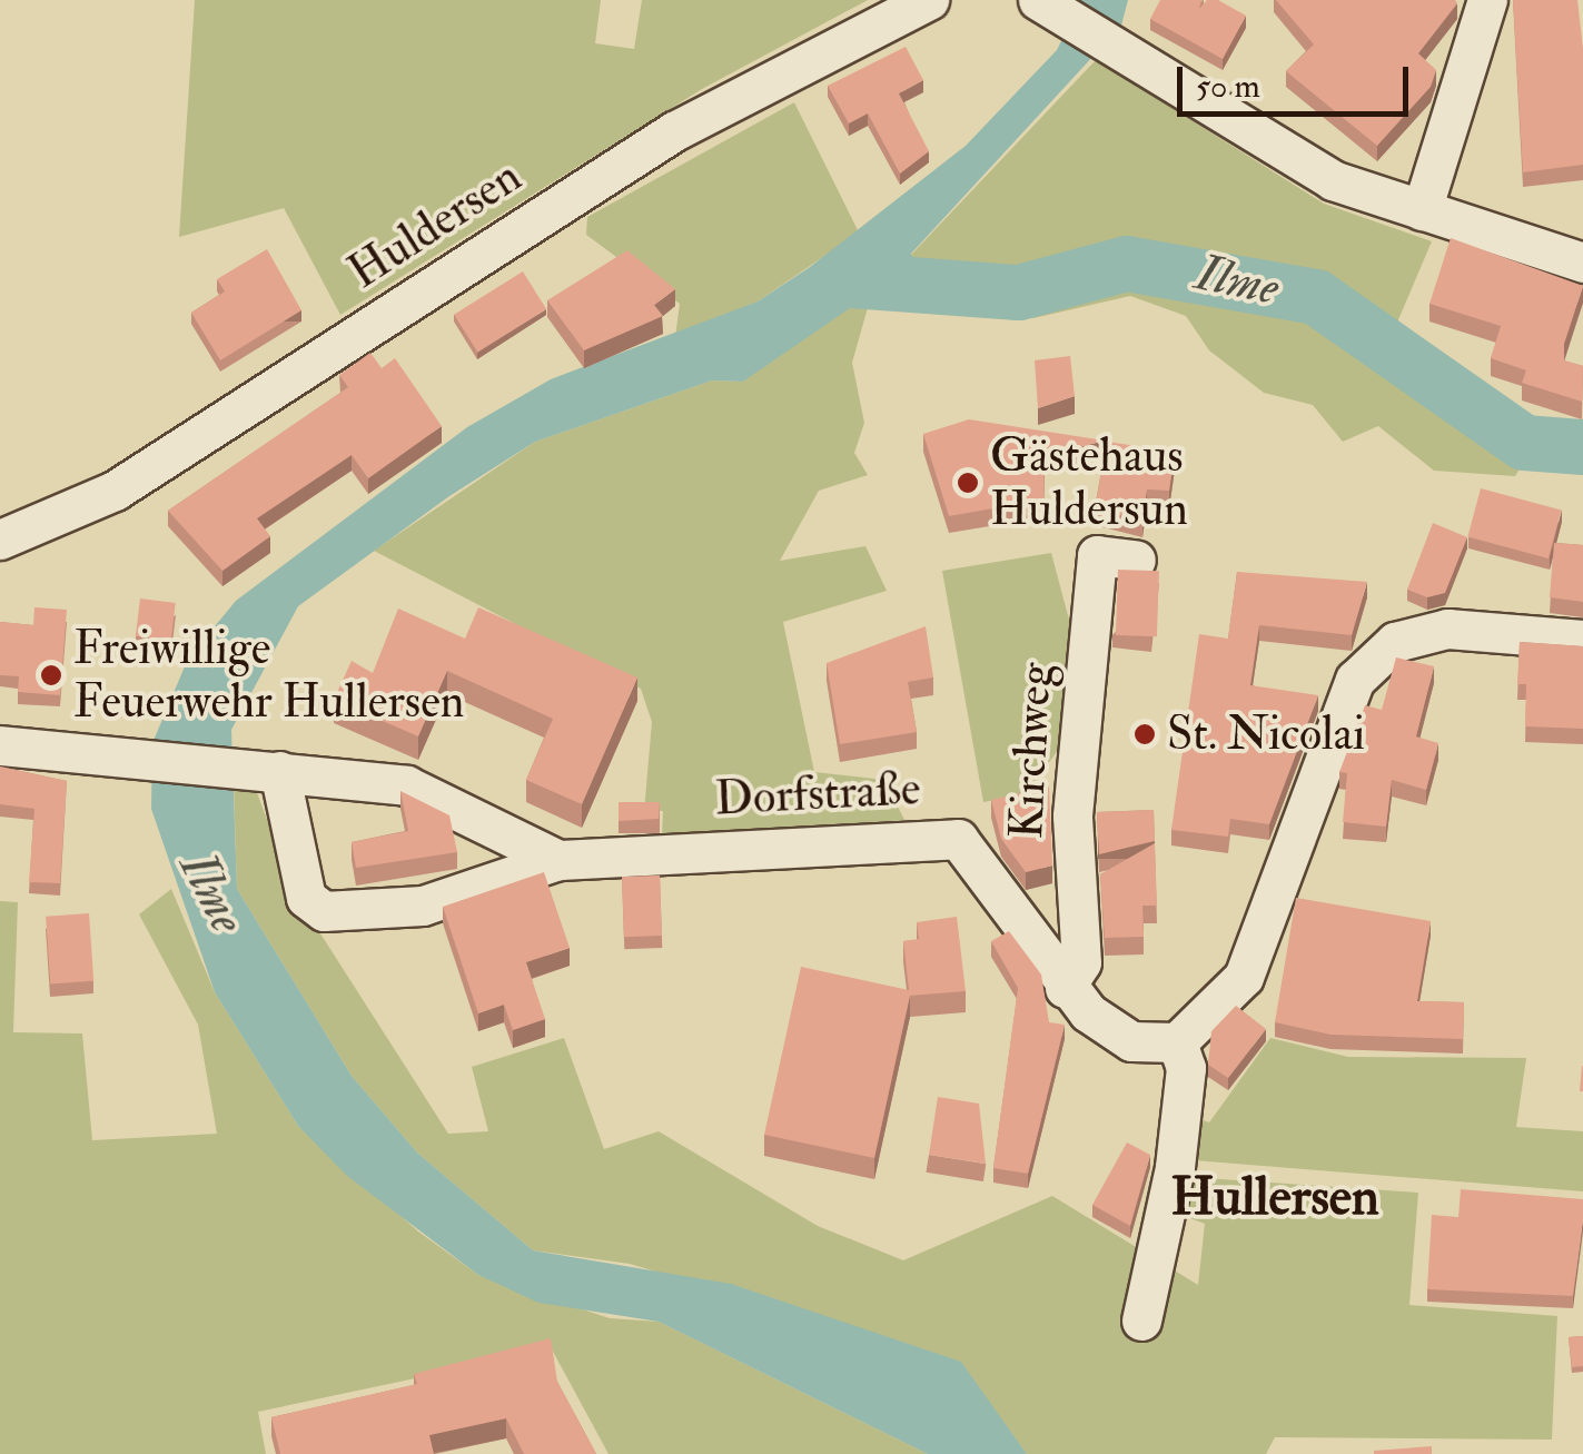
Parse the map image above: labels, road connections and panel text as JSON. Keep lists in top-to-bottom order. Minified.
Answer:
{"streets":{"street":["Huldersen","Kirchweg","Dorfstraße"]},"crossings":[["Kirchweg","Dorfstraße"]],"districts":["Hullersen"],"water":["Ilme"],"places":["Gästehaus Huldersun","Freiwillige Feuerwehr Hullersen","St. Nicolai"],"scale_bar":"50 m"}
